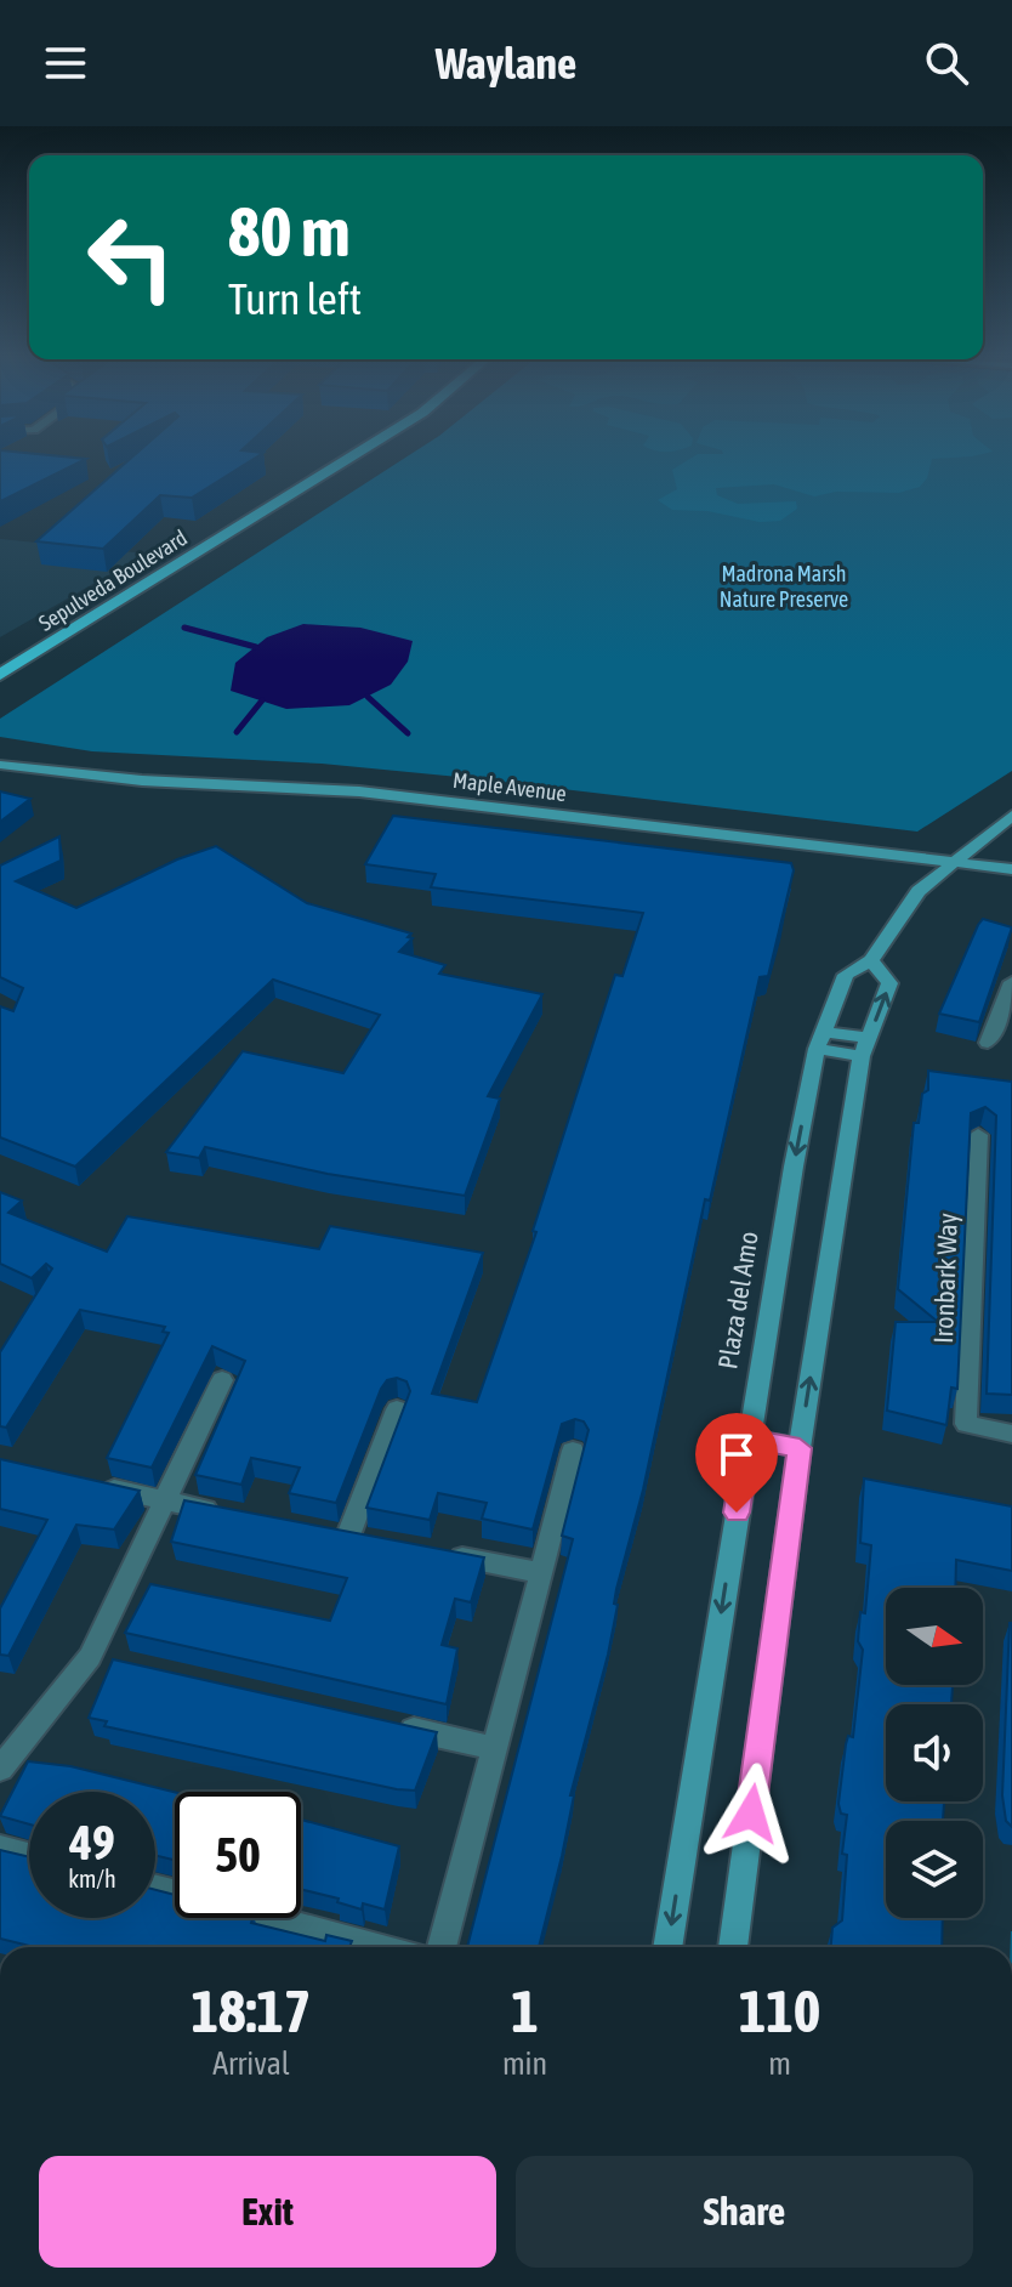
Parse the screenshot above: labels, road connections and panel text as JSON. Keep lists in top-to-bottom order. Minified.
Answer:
{"streets":{"main road":["Sepulveda Boulevard","Maple Avenue","Plaza del Amo"],"street":["Ironbark Way"]},"crossings":[["Maple Avenue","Plaza del Amo"]],"parks":["Madrona Marsh Nature Preserve"],"north":"right","page":{"header":"Waylane","turn":["80 m","Turn left"],"speed":"49 km/h","limit":"50","eta":["18:17","Arrival","1","min","110","m"],"buttons":["Exit","Share"]}}
